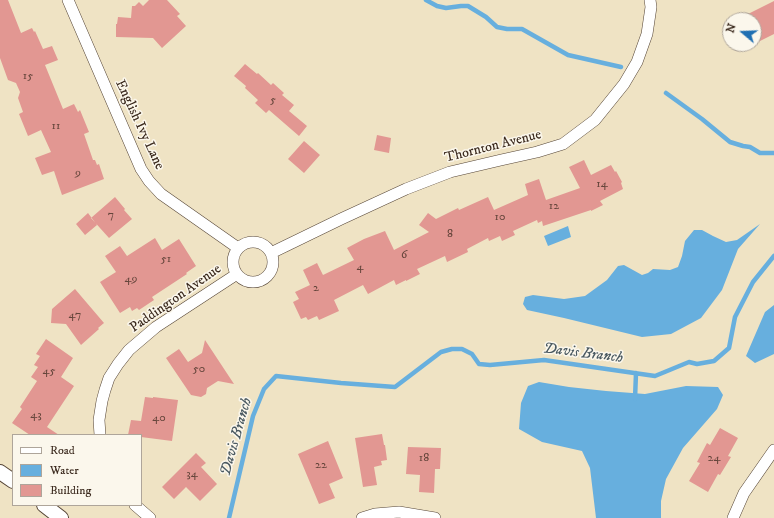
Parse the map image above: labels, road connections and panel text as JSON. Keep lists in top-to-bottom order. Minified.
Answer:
{"streets":{"street":["English Ivy Lane","Thornton Avenue","Paddington Avenue"]},"crossings":[["English Ivy Lane","Thornton Avenue"],["English Ivy Lane","Paddington Avenue"],["Thornton Avenue","Paddington Avenue"]],"water":["Davis Branch"],"house_numbers":["15","5","11","9","14","12","7","10","8","6","51","4","49","2","47","50","45","43","40","18","24","22","34"],"legend":["Road","Water","Building"],"north":"left"}
